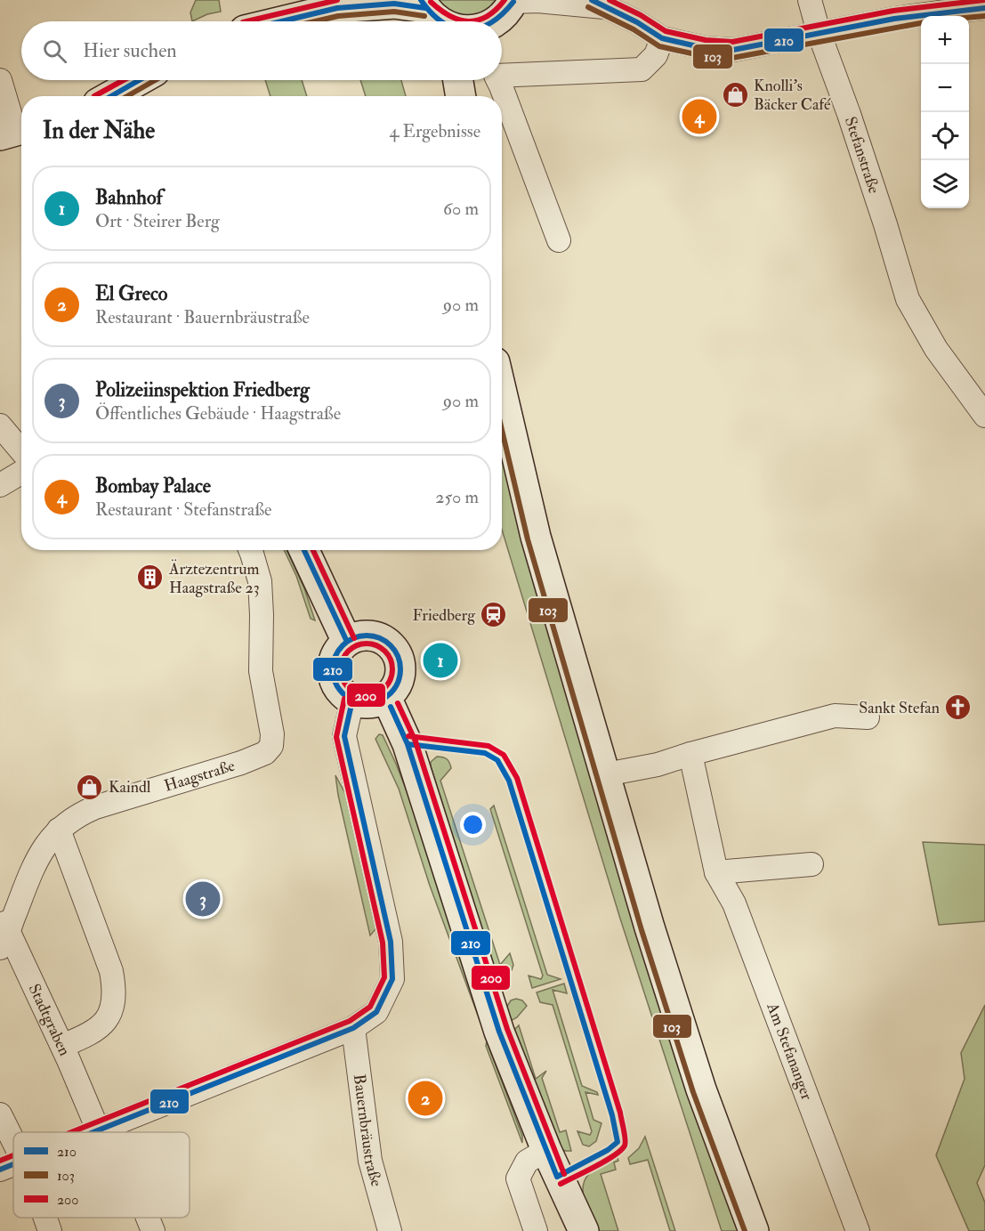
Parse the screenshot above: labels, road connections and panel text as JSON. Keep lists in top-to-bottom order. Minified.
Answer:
{"streets":{"street":["Stefanstraße","Haagstraße","Stadtgraben","Am Stefananger","Bauernbräustraße"]},"crossings":[["Haagstraße","Stadtgraben"]],"places":{"shop":["Knolli's Bäcker Café","Kaindl"],"building":["Ärztezentrum Haagstraße 23"],"station":["Friedberg"],"church":["Sankt Stefan"]},"lines":["transit line 210","transit line 200","transit line 103"],"legend":["210","103","200"],"page":{"map_buttons":["+","−"],"search":"Hier suchen","heading":["In der Nähe","4 Ergebnisse"],"pins":["4","1","3","2"],"list":[{"mark":"1","name":"Bahnhof","note":"Ort · Steirer Berg","value":"60 m"},{"mark":"2","name":"El Greco","note":"Restaurant · Bauernbräustraße","value":"90 m"},{"mark":"3","name":"Polizeiinspektion Friedberg","note":"Öffentliches Gebäude · Haagstraße","value":"90 m"},{"mark":"4","name":"Bombay Palace","note":"Restaurant · Stefanstraße","value":"250 m"}]}}
